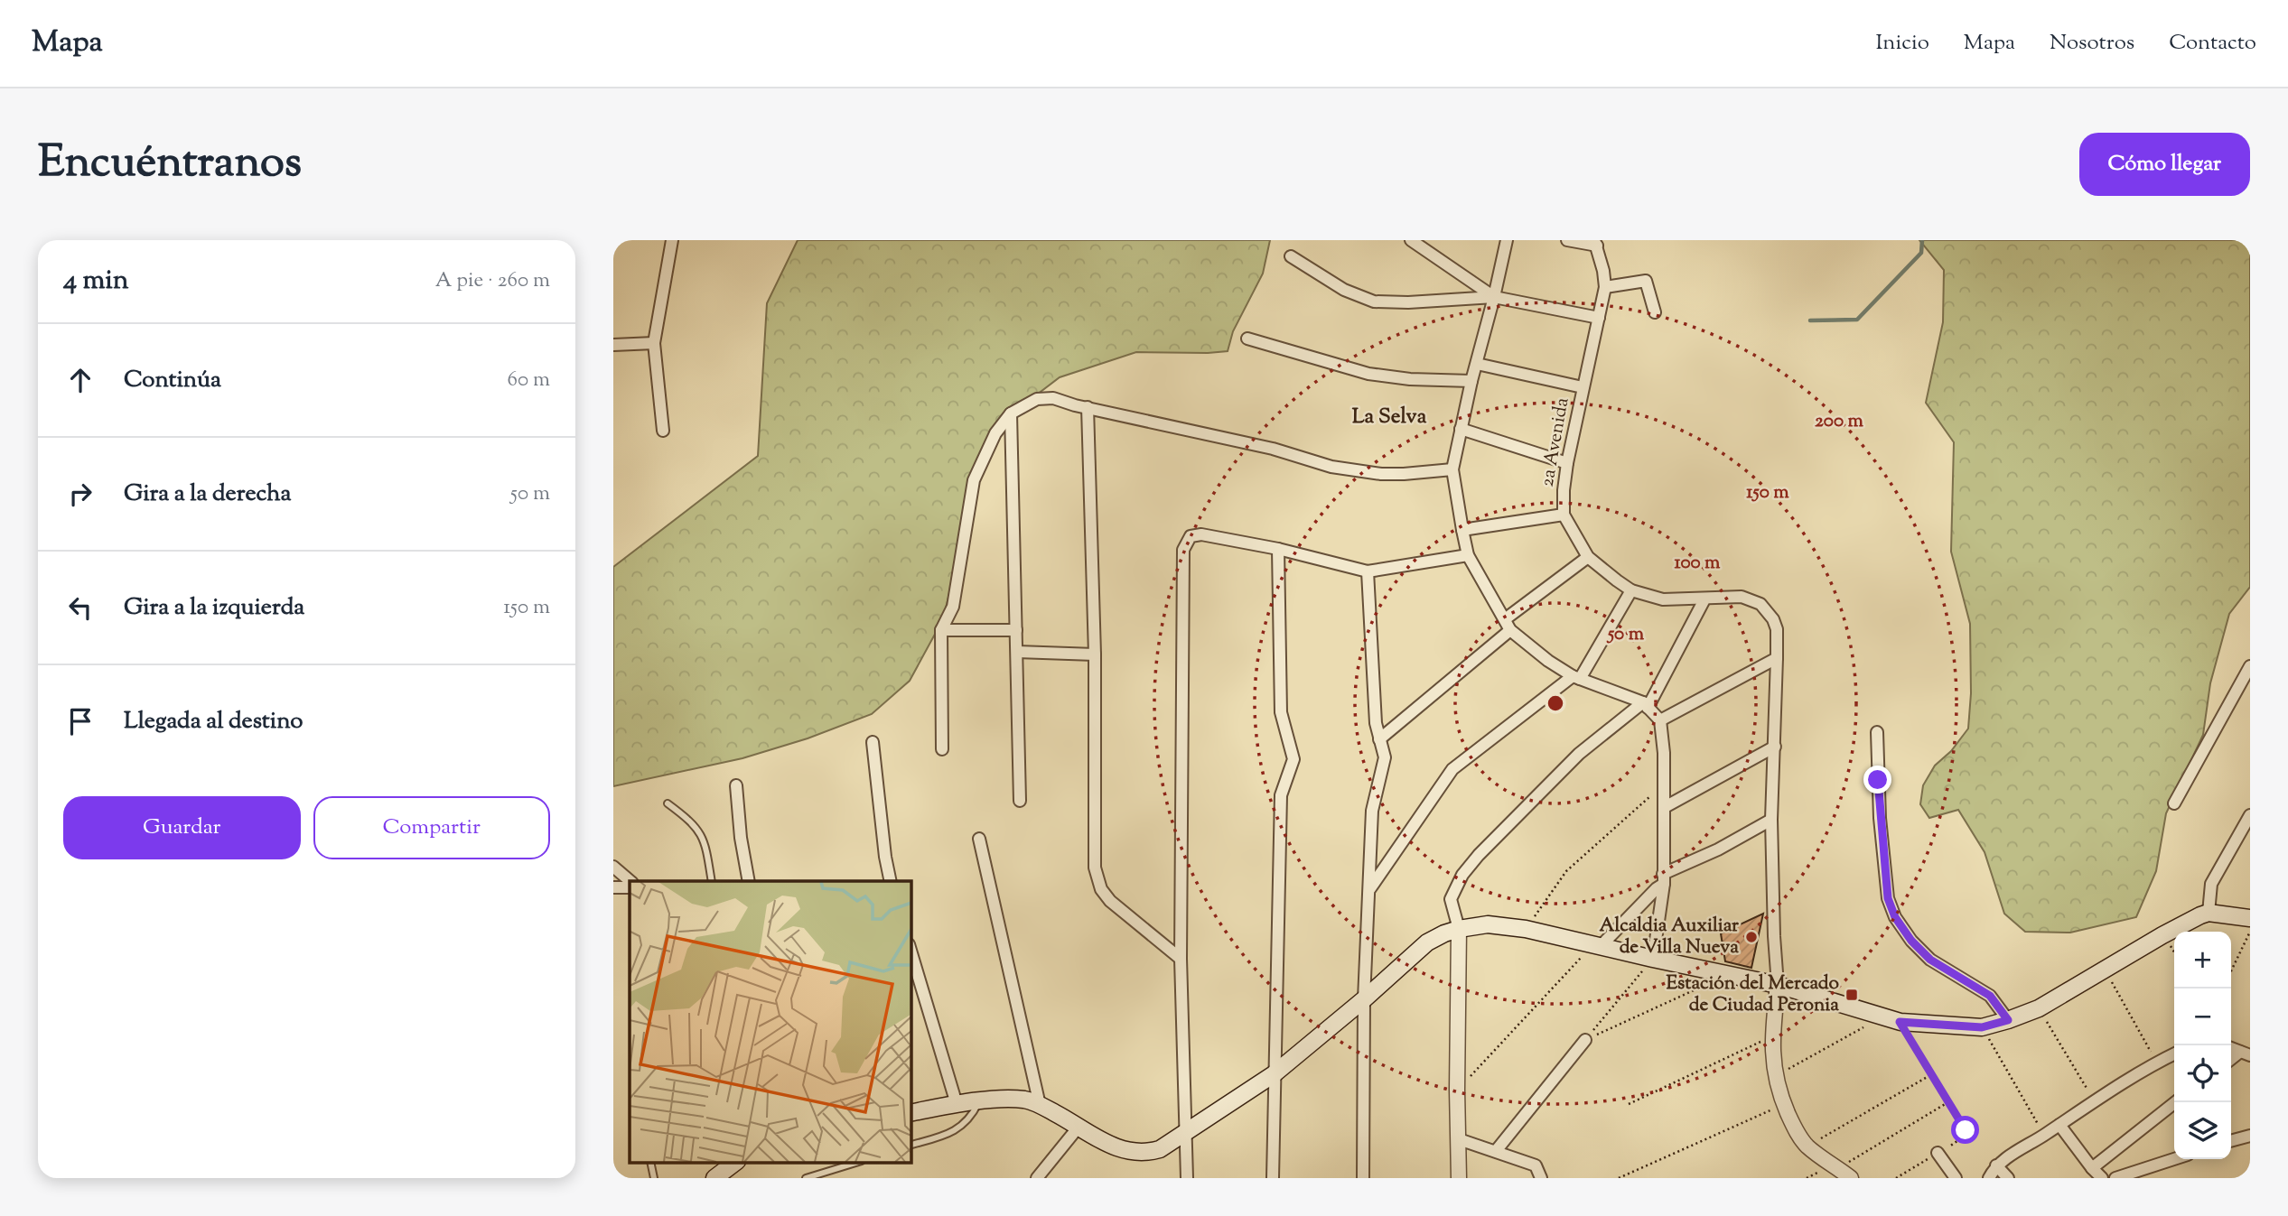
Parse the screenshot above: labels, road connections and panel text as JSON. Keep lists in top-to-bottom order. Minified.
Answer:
{"streets":{"street":["2a Avenida"]},"districts":["La Selva"],"places":{"other":["Alcaldia Auxiliar de Villa Nueva"],"transit":["Estación del Mercado de Ciudad Peronia"]},"page":{"header":"Mapa","nav":["Inicio","Mapa","Nosotros","Contacto"],"title":"Encuéntranos","buttons":["Cómo llegar",["Guardar","Compartir"]],"heading":["4 min","A pie · 260 m"],"list":[["Continúa","60 m"],["Gira a la derecha","50 m"],["Gira a la izquierda","150 m"],"Llegada al destino"],"map_buttons":["+","−"]},"rings":["200 m","150 m","100 m","50 m"]}
